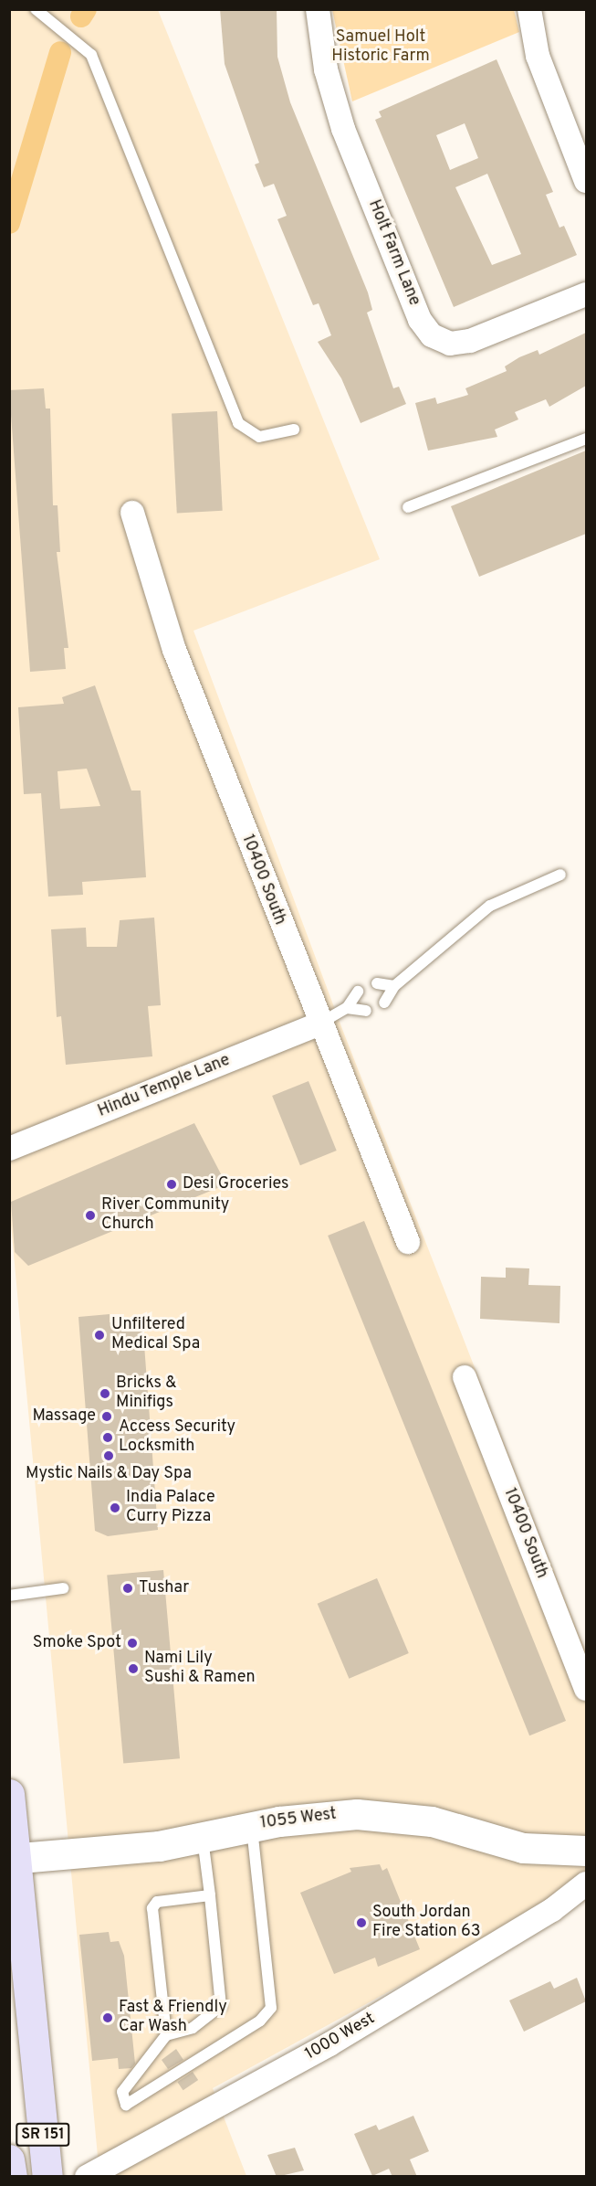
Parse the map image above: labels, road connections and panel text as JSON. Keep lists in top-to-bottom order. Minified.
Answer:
{"streets":{"main road":["SR 151"],"street":["Holt Farm Lane","10400 South","Hindu Temple Lane","1055 West","1000 West"]},"crossings":[["10400 South","Hindu Temple Lane"],["1055 West","SR 151"]],"parks":["Samuel Holt Historic Farm"],"places":["Desi Groceries","River Community Church","Unfiltered Medical Spa","Bricks & Minifigs","Massage","Access Security Locksmith","Mystic Nails & Day Spa","India Palace Curry Pizza","Tushar","Smoke Spot","Nami Lily Sushi & Ramen","South Jordan Fire Station 63","Fast & Friendly Car Wash"]}
